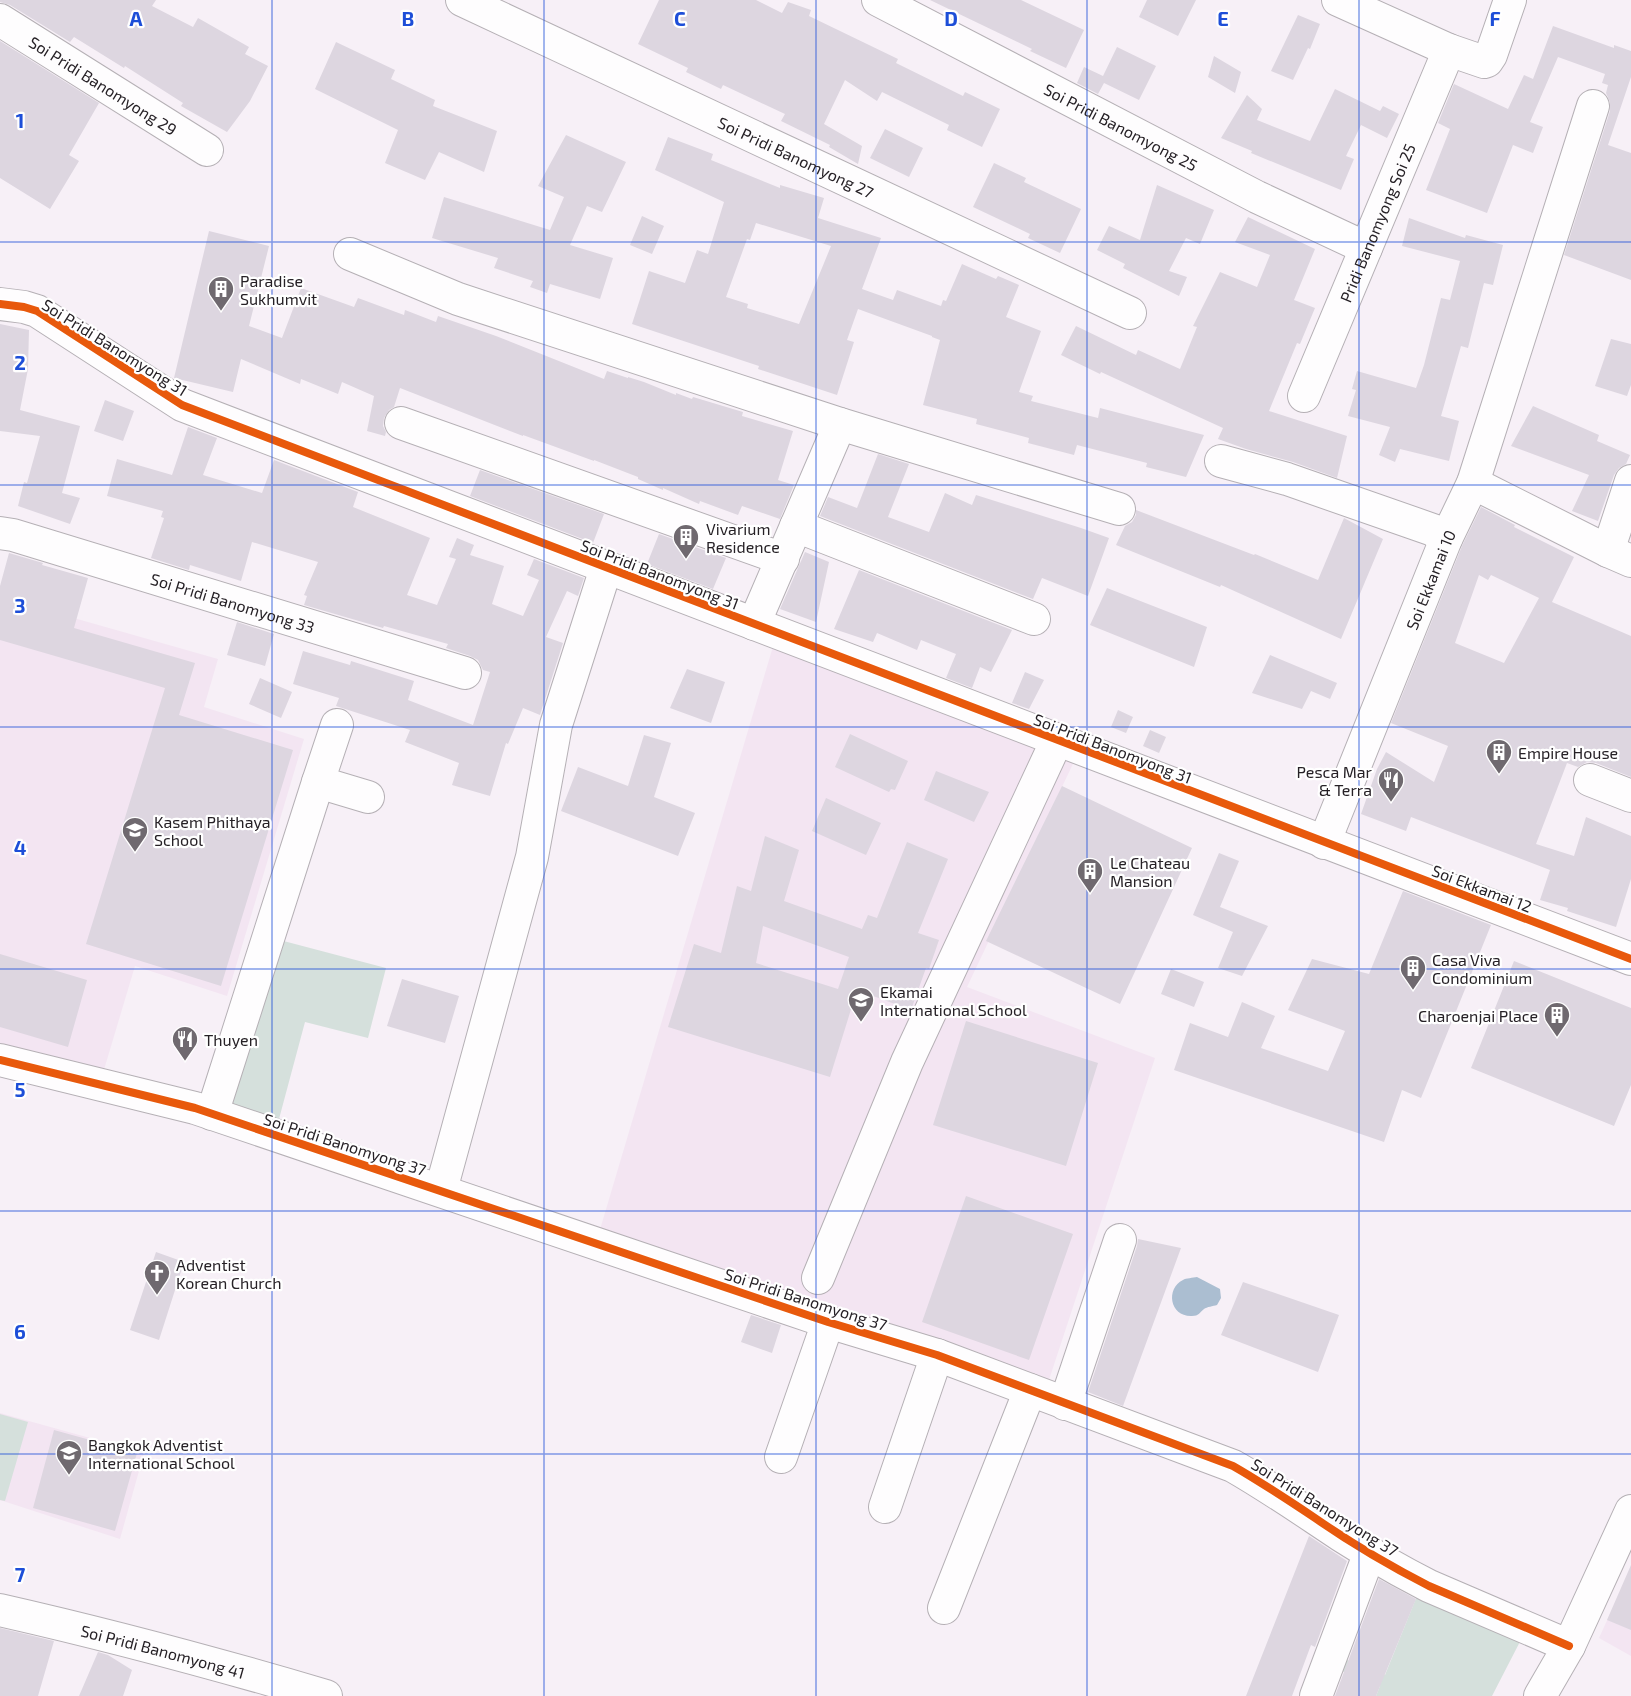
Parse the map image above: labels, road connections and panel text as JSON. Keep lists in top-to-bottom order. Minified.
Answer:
{"streets":{"street":["Soi Pridi Banomyong 29","Soi Pridi Banomyong 25","Soi Pridi Banomyong 27","Pridi Banomyong Soi 25","Soi Pridi Banomyong 31","Soi Ekkamai 10","Soi Pridi Banomyong 33","Soi Ekkamai 12","Soi Pridi Banomyong 37","Soi Pridi Banomyong 41"]},"crossings":[["Soi Pridi Banomyong 25","Pridi Banomyong Soi 25"],["Soi Pridi Banomyong 31","Soi Ekkamai 10"],["Soi Pridi Banomyong 31","Soi Ekkamai 12"],["Soi Ekkamai 10","Soi Ekkamai 12"]],"places":{"building":["Paradise Sukhumvit","Vivarium Residence","Empire House","Le Chateau Mansion","Casa Viva Condominium","Charoenjai Place"],"restaurant":["Pesca Mar & Terra","Thuyen"],"school or university":["Kasem Phithaya School","Ekamai International School","Bangkok Adventist International School"],"church":["Adventist Korean Church"]},"grid":{"columns":["A","B","C","D","E","F"],"rows":["1","2","3","4","5","6","7"]}}
